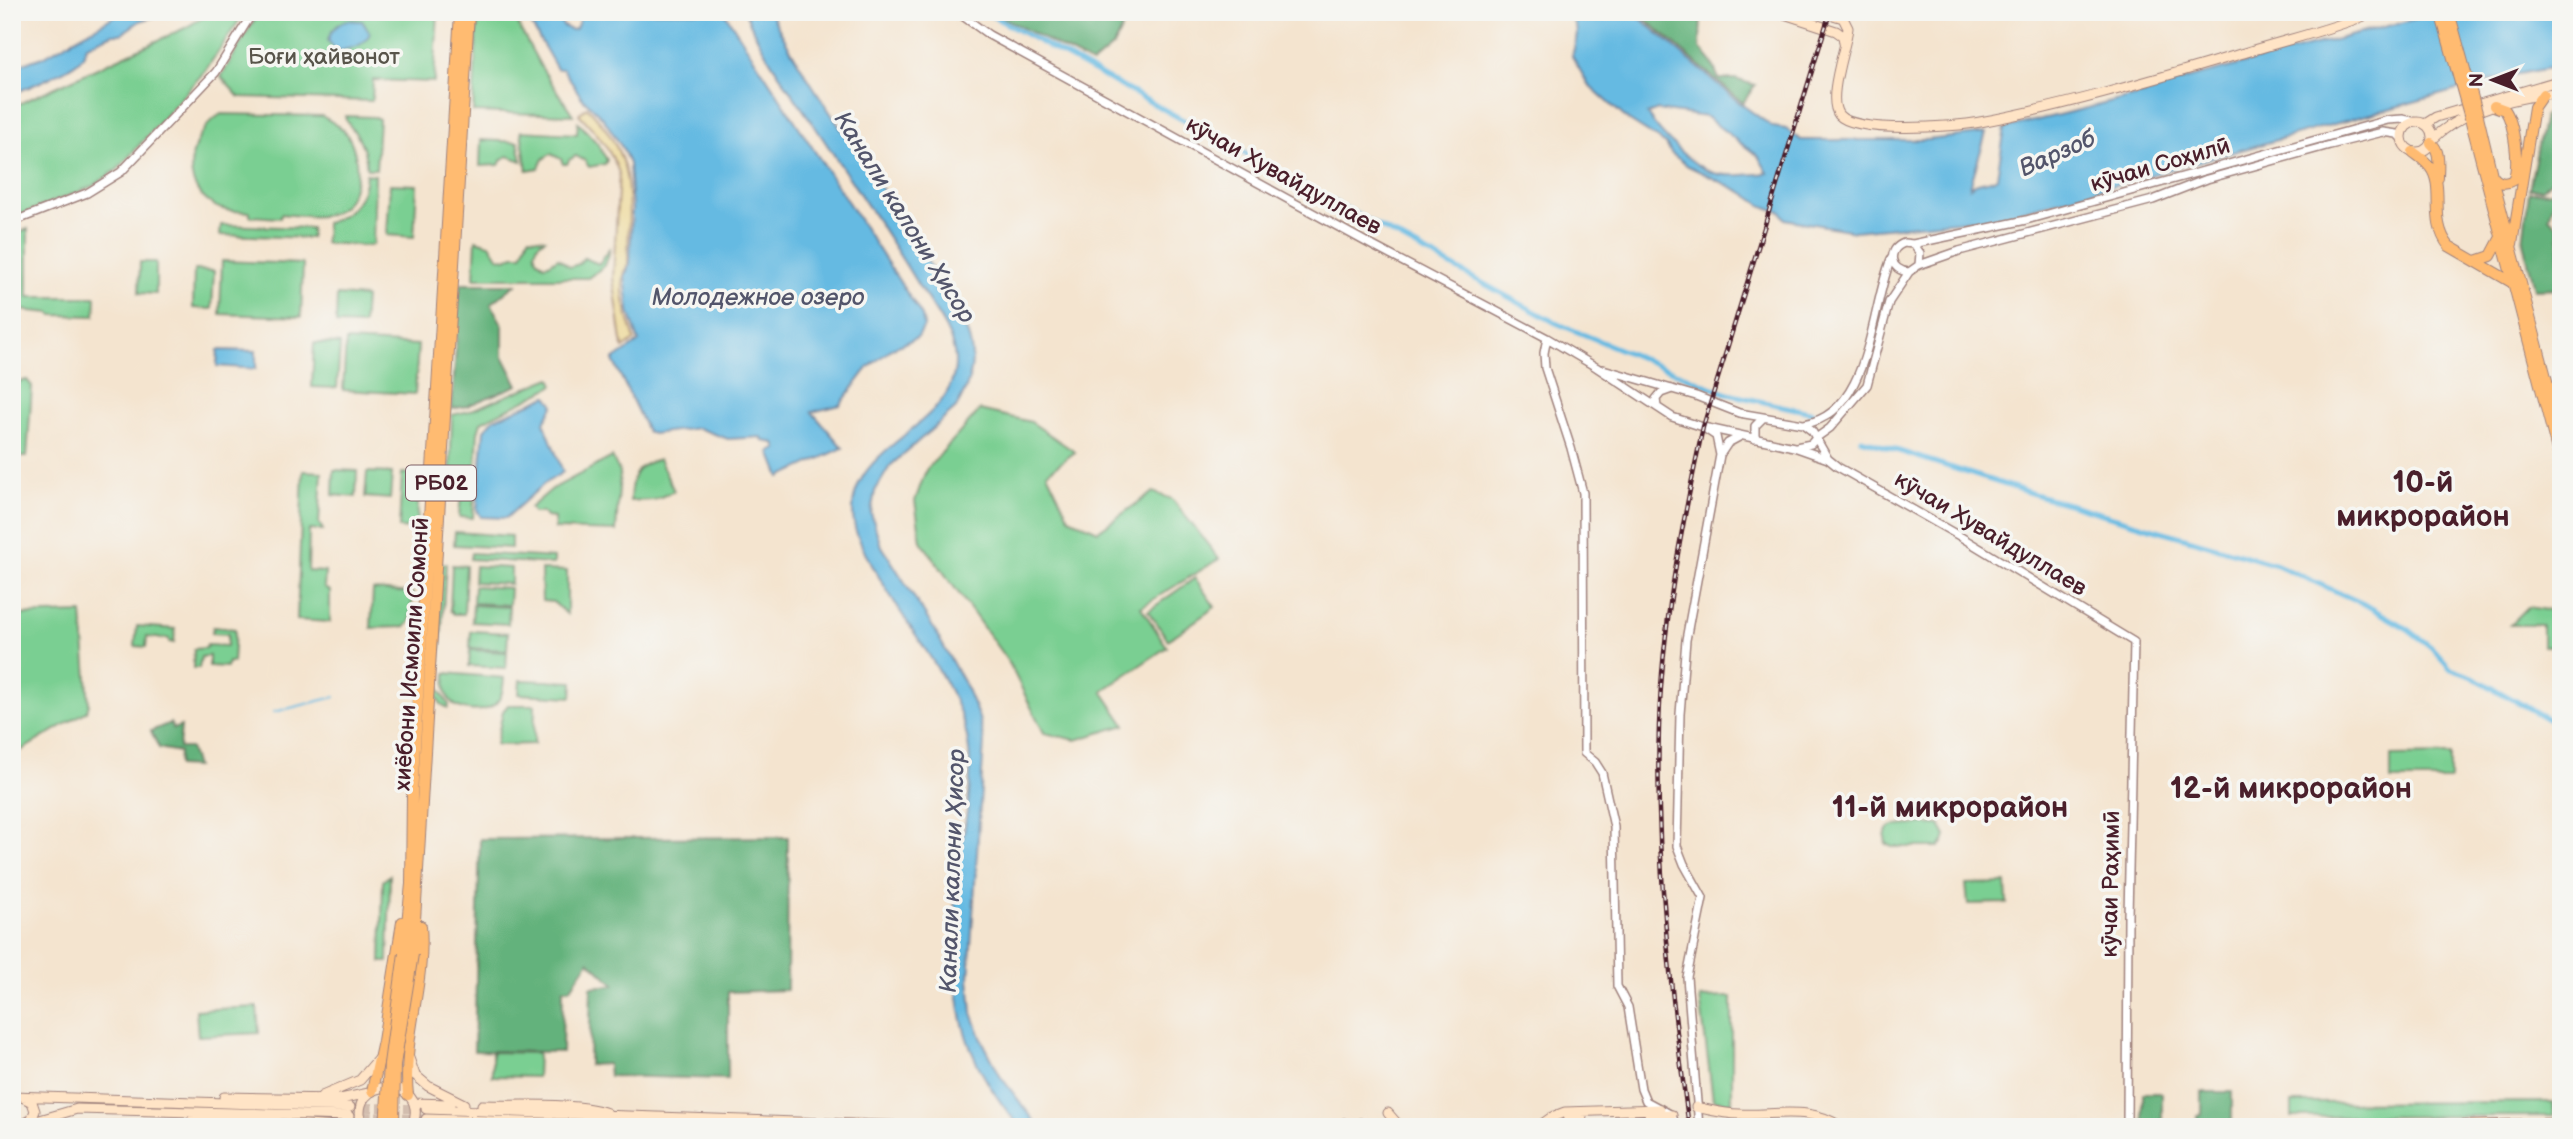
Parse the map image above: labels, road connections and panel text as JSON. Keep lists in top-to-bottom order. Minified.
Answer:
{"streets":{"highway":["РБ02","хиёбони Исмоили Сомонӣ"],"main road":["кӯчаи Соҳилӣ"],"street":["кӯчаи Хувайдуллаев","кӯчаи Раҳимӣ"]},"crossings":[["кӯчаи Соҳилӣ","кӯчаи Хувайдуллаев"],["кӯчаи Хувайдуллаев","кӯчаи Раҳимӣ"],["РБ02","хиёбони Исмоили Сомонӣ"]],"districts":["10-й микрорайон","12-й микрорайон","11-й микрорайон"],"water":["Варзоб","Канали калони Ҳисор","Молодежное озеро"],"parks":["Боғи ҳайвонот"],"north":"left"}
